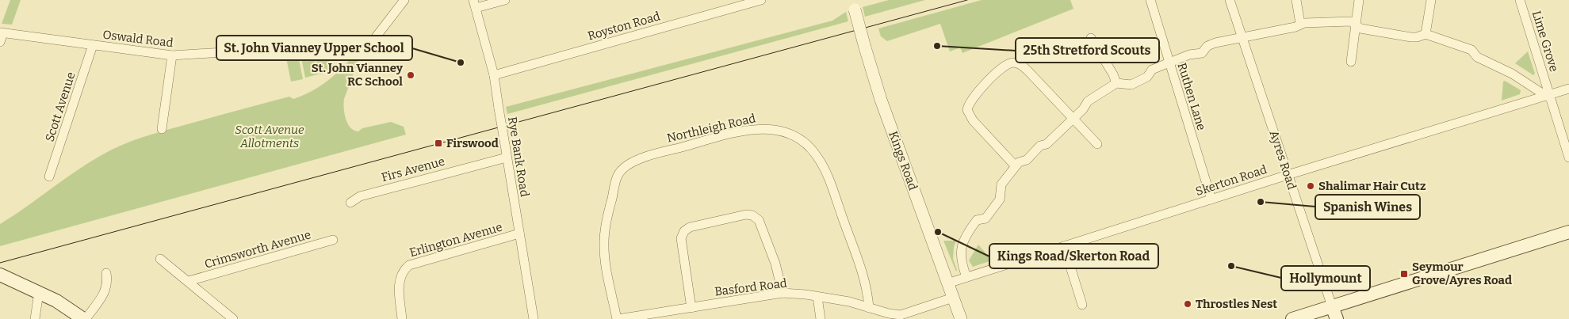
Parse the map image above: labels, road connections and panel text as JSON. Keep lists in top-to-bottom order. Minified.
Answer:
{"streets":{"main road":["Ayres Road"],"street":["Royston Road","Oswald Road","Lime Grove","Ruthen Lane","Scott Avenue","Northleigh Road","Rye Bank Road","Kings Road","Firs Avenue","Skerton Road","Erlington Avenue","Crimsworth Avenue","Basford Road"]},"crossings":[["Royston Road","Rye Bank Road"],["Oswald Road","Scott Avenue"],["Lime Grove","Skerton Road"],["Ruthen Lane","Skerton Road"],["Northleigh Road","Basford Road"],["Rye Bank Road","Firs Avenue"],["Rye Bank Road","Erlington Avenue"],["Ayres Road","Skerton Road"],["Kings Road","Skerton Road"],["Kings Road","Basford Road"]],"parks":["Scott Avenue Allotments"],"places":{"other":["25th Stretford Scouts","St. John Vianney Upper School","St. John Vianney RC School","Shalimar Hair Cutz","Spanish Wines","Kings Road/Skerton Road","Hollymount","Throstles Nest"],"transit":["Firswood","Seymour Grove/Ayres Road"]}}
